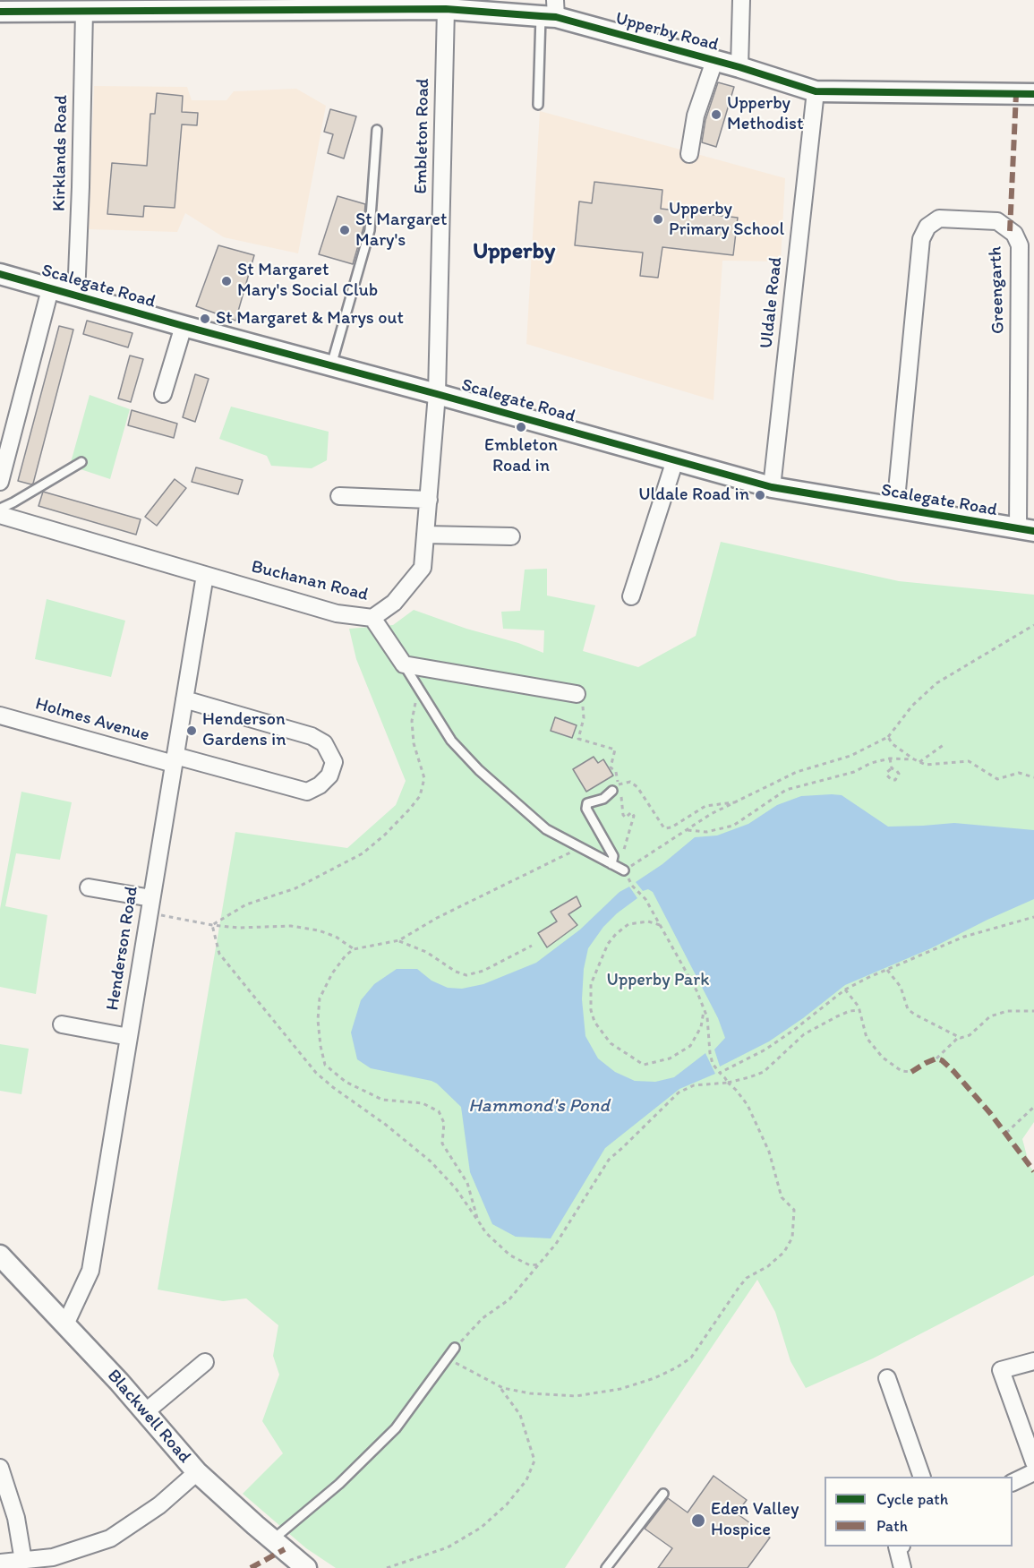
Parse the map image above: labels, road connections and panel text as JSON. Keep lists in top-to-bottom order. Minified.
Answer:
{"streets":{"street":["Upperby Road","Embleton Road","Kirklands Road","Scalegate Road","Greengarth","Uldale Road","Buchanan Road","Holmes Avenue","Henderson Road","Blackwell Road"]},"crossings":[["Upperby Road","Embleton Road"],["Upperby Road","Kirklands Road"],["Upperby Road","Uldale Road"],["Embleton Road","Scalegate Road"],["Embleton Road","Buchanan Road"],["Kirklands Road","Scalegate Road"],["Scalegate Road","Greengarth"],["Scalegate Road","Uldale Road"],["Scalegate Road","Buchanan Road"],["Buchanan Road","Henderson Road"],["Holmes Avenue","Henderson Road"],["Henderson Road","Blackwell Road"]],"districts":["Upperby"],"water":["Hammond's Pond"],"parks":["Upperby Park"],"places":["Upperby Methodist","Upperby Primary School","St Margaret Mary's","St Margaret Mary's Social Club","St Margaret & Marys out","Embleton Road in","Uldale Road in","Henderson Gardens in","Eden Valley Hospice"],"legend":["Cycle path","Path"]}
